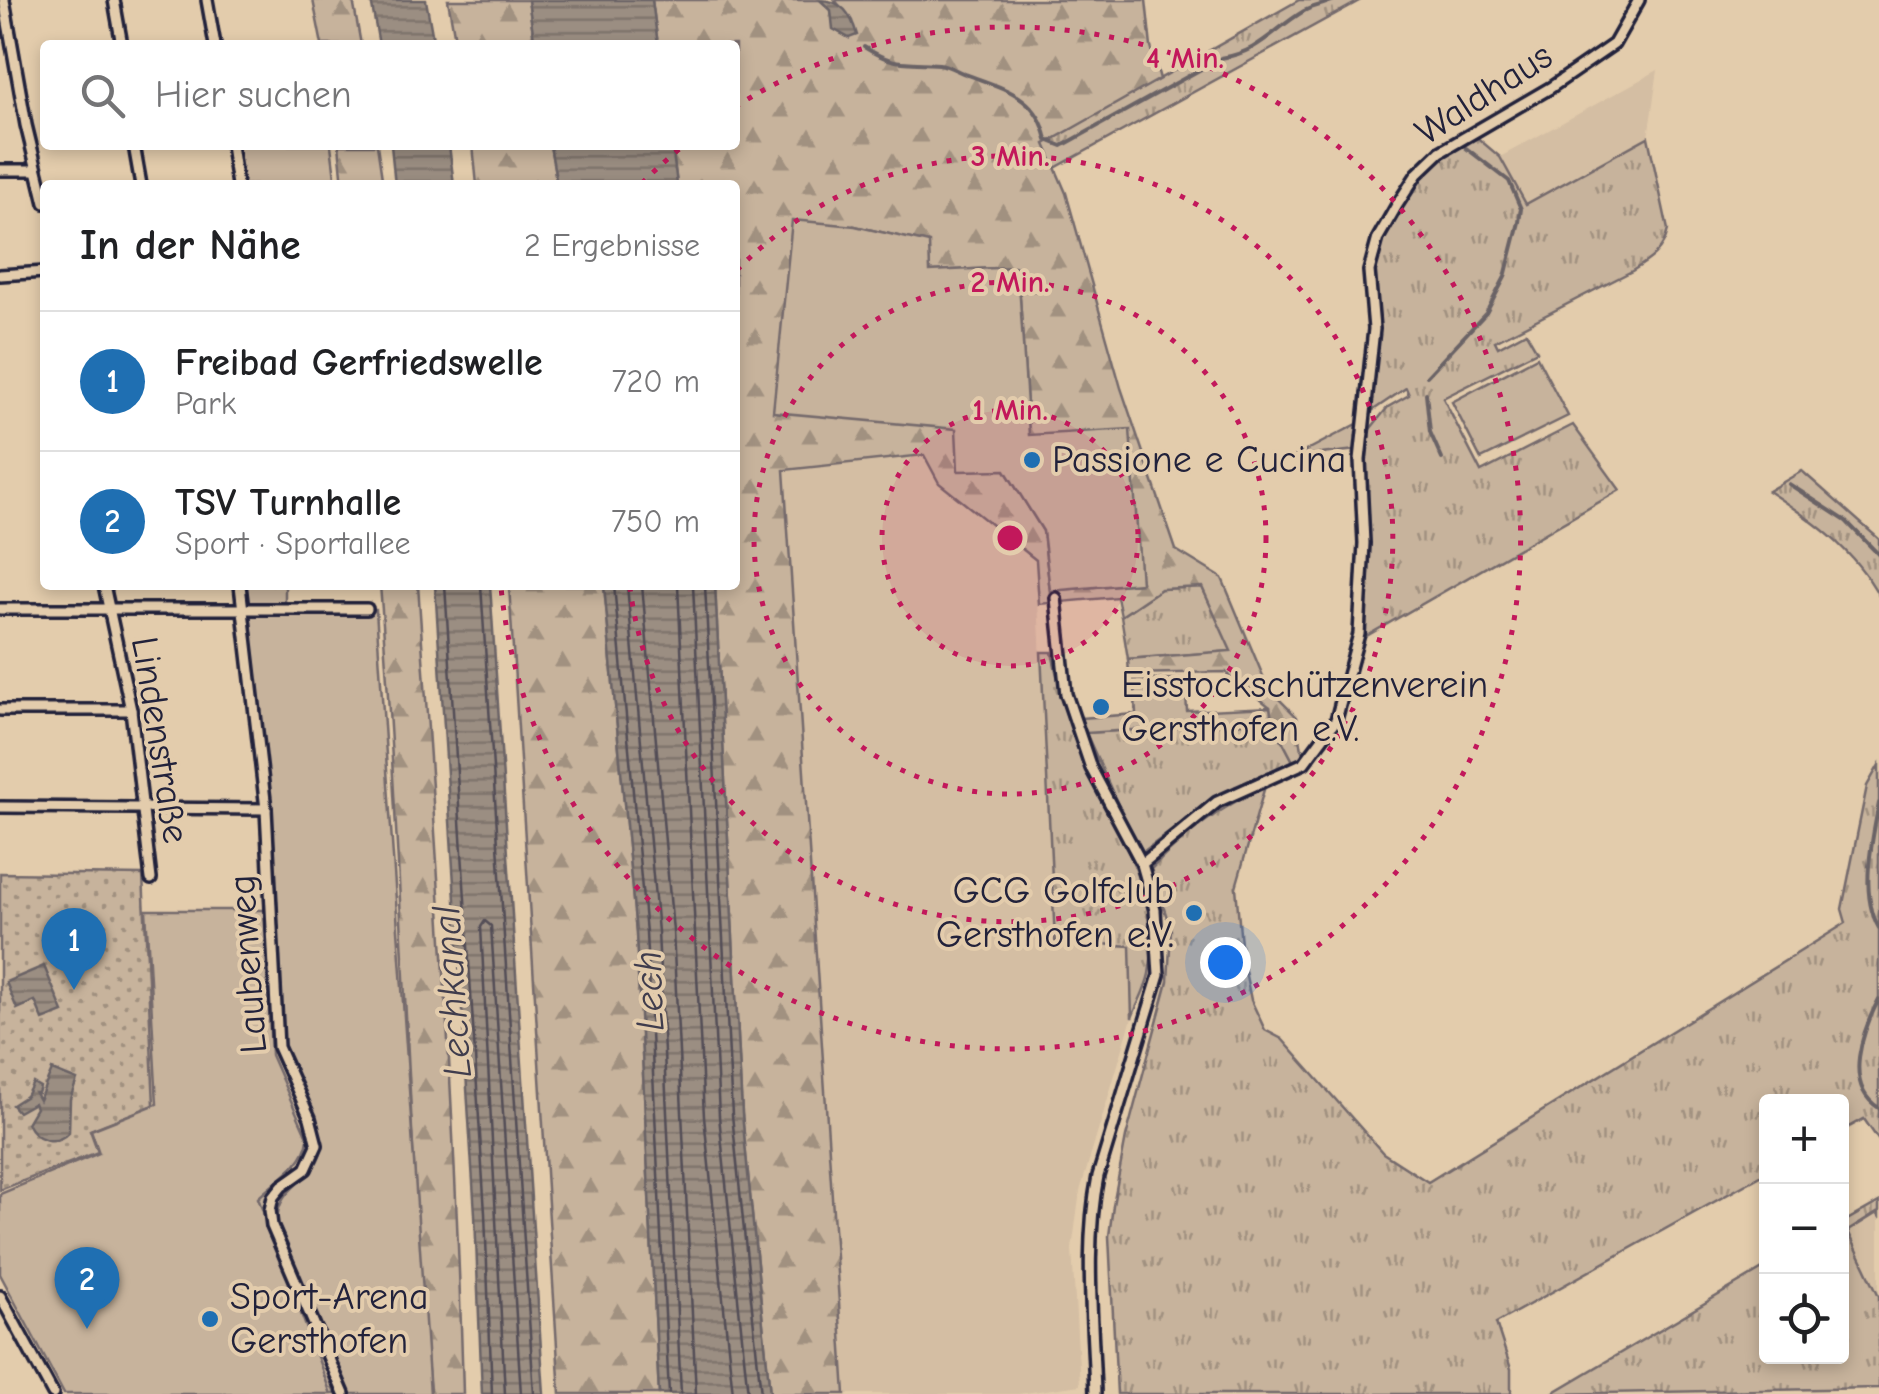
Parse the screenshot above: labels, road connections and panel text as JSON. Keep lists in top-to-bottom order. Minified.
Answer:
{"streets":{"street":["Waldhaus","Lindenstraße","Laubenweg"]},"water":["Lech","Lechkanal"],"places":["Passione e Cucina","Eisstockschützenverein Gersthofen e.V.","GCG Golfclub Gersthofen e.V.","Sport-Arena Gersthofen"],"page":{"search":"Hier suchen","heading":["In der Nähe","2 Ergebnisse"],"list":[{"mark":"1","name":"Freibad Gerfriedswelle","note":"Park","value":"720 m"},{"mark":"2","name":"TSV Turnhalle","note":"Sport · Sportallee","value":"750 m"}],"pins":["1","2"],"map_buttons":["+","−"]},"rings":["4 Min.","3 Min.","2 Min.","1 Min."]}
